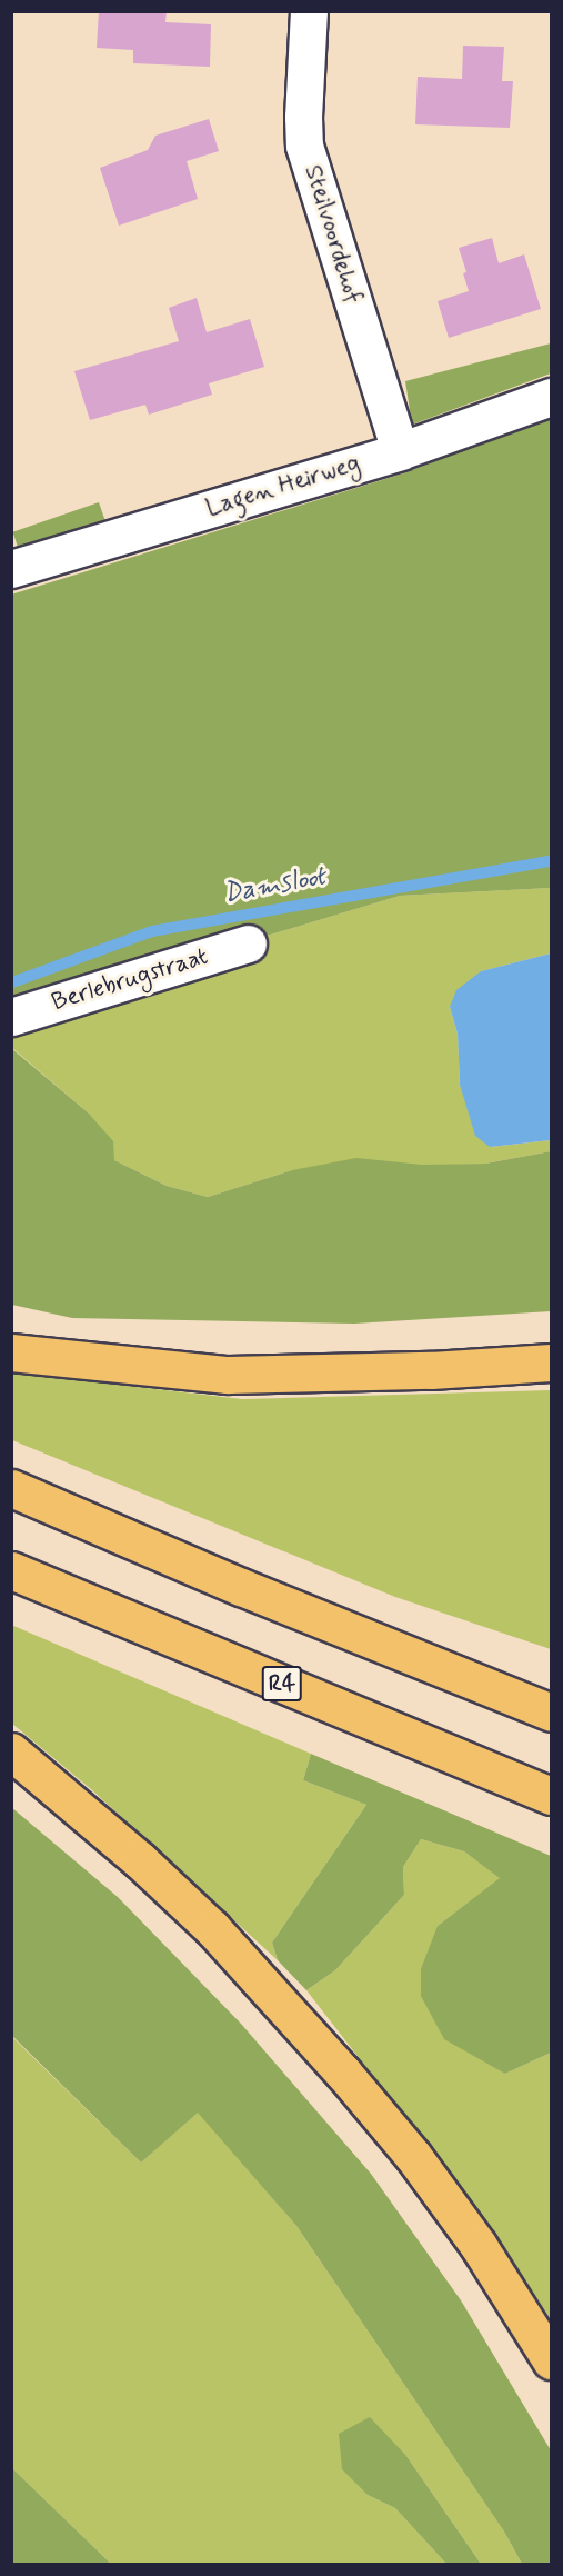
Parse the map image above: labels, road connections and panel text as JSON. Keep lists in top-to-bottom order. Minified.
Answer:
{"streets":{"highway":["R4"],"street":["Steilvoordehof","Lagen Heirweg","Berlebrugstraat"]},"crossings":[["Steilvoordehof","Lagen Heirweg"]],"water":["Damsloot"]}
